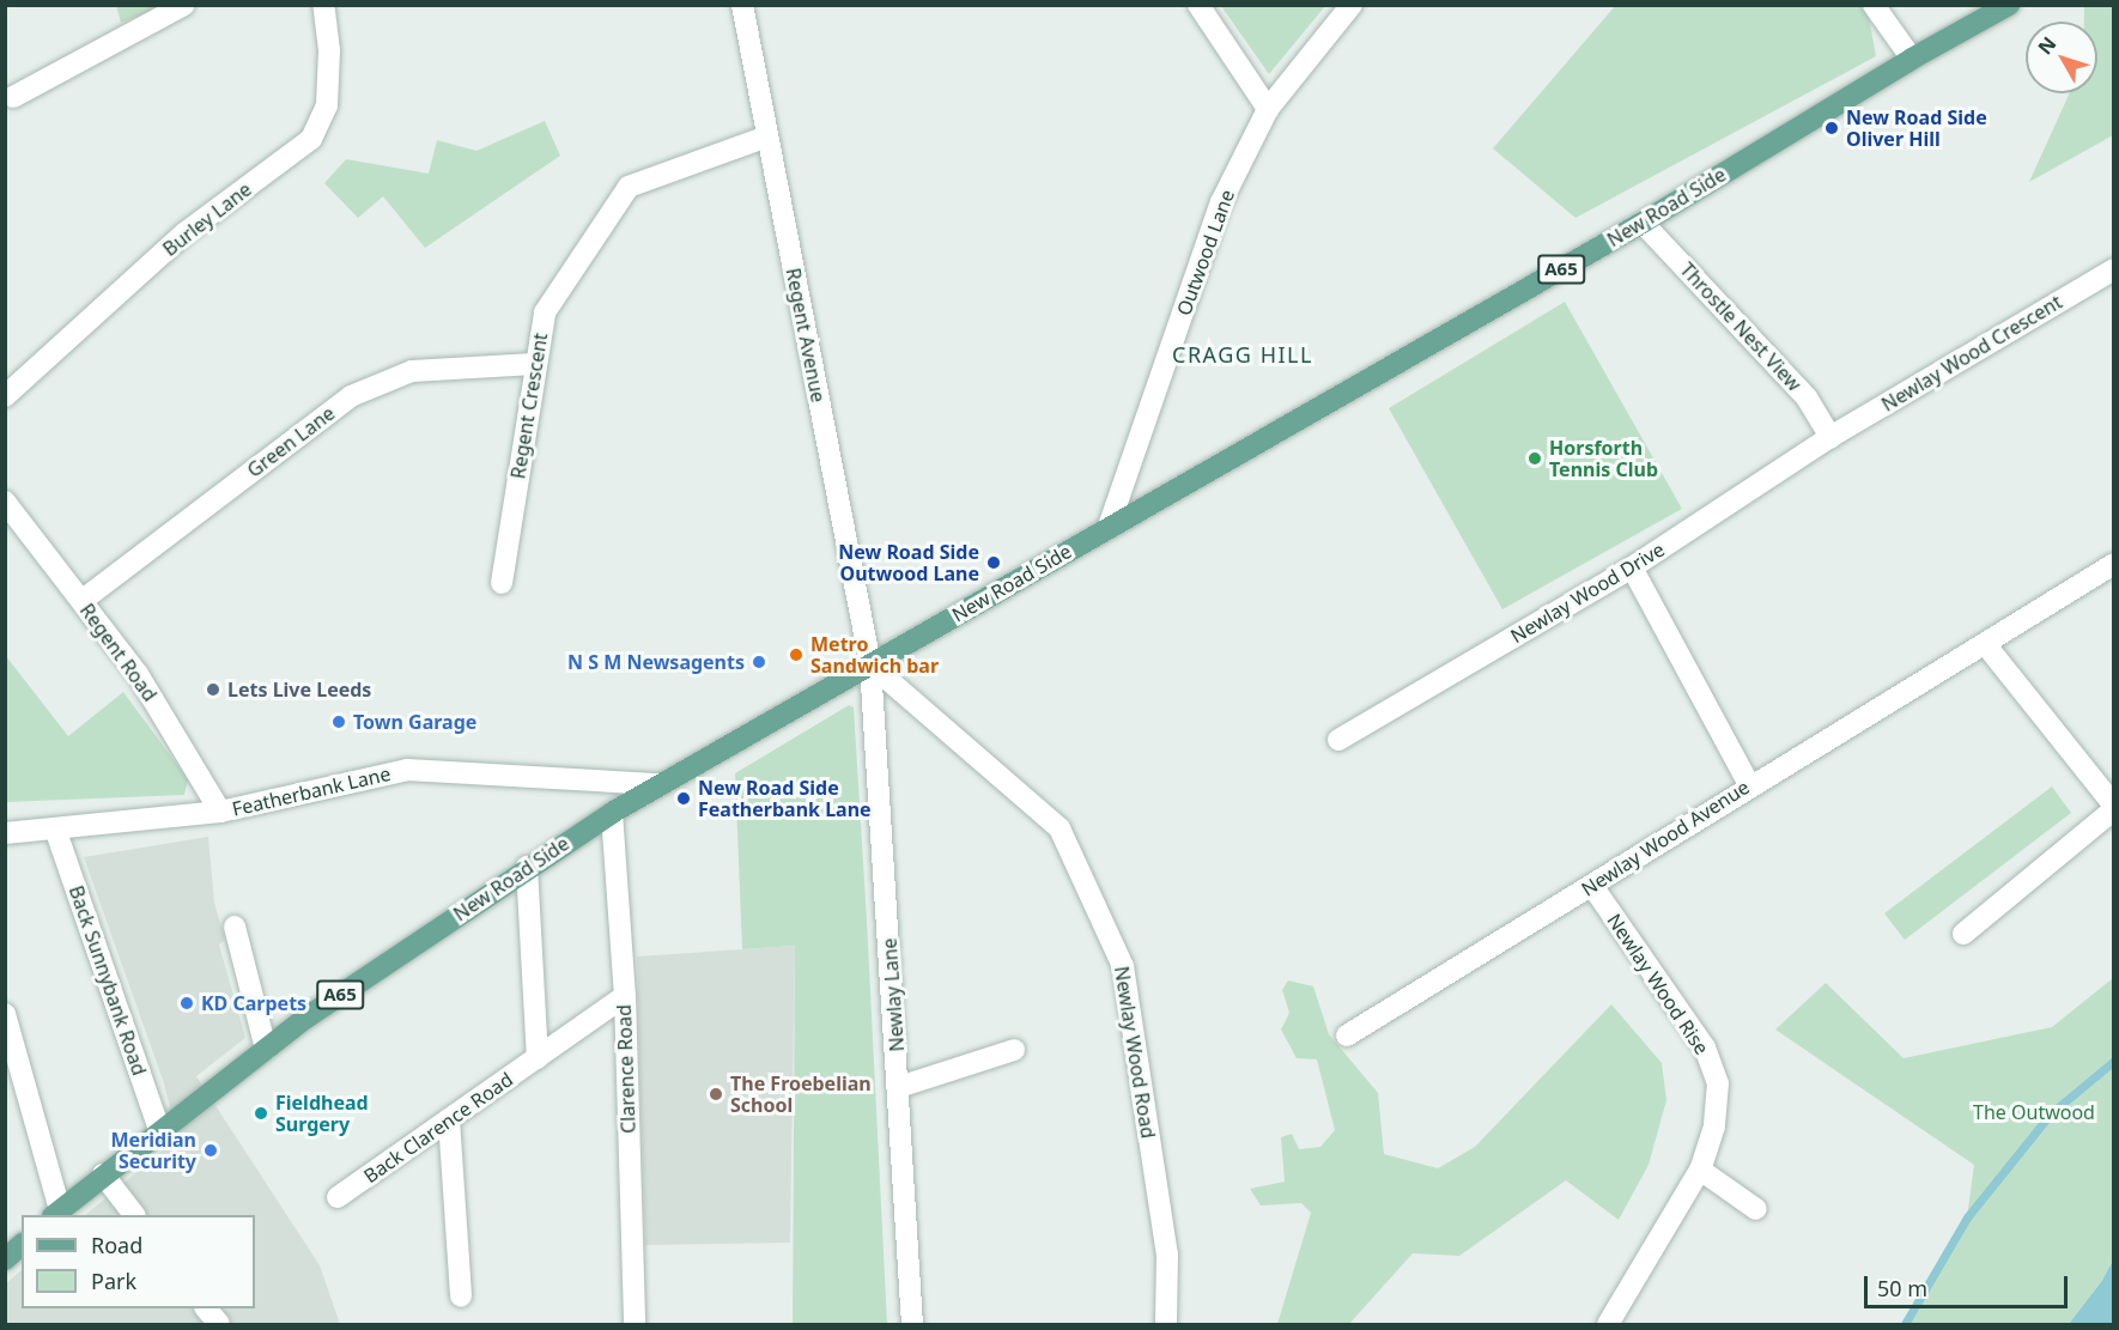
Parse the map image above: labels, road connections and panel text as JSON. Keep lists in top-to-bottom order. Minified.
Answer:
{"streets":{"main road":["New Road Side","A65"],"street":["Burley Lane","Outwood Lane","Throstle Nest View","Regent Avenue","Newlay Wood Crescent","Regent Crescent","Green Lane","Newlay Wood Drive","Regent Road","Featherbank Lane","Newlay Wood Avenue","Back Sunnybank Road","Newlay Wood Rise","Newlay Lane","Newlay Wood Road","Clarence Road","Back Clarence Road"]},"crossings":[["New Road Side","Outwood Lane"],["New Road Side","Throstle Nest View"],["New Road Side","Regent Avenue"],["New Road Side","Featherbank Lane"],["New Road Side","Back Sunnybank Road"],["New Road Side","Newlay Lane"],["New Road Side","Newlay Wood Road"],["New Road Side","Clarence Road"],["Throstle Nest View","Newlay Wood Crescent"],["Throstle Nest View","Newlay Wood Drive"],["Regent Avenue","Regent Crescent"],["Regent Avenue","Newlay Lane"],["Regent Avenue","Newlay Wood Road"],["Newlay Wood Crescent","Newlay Wood Drive"],["Regent Crescent","Green Lane"],["Green Lane","Regent Road"],["Regent Road","Featherbank Lane"],["Featherbank Lane","Back Sunnybank Road"],["Newlay Wood Avenue","Newlay Wood Rise"],["Newlay Lane","Newlay Wood Road"],["Clarence Road","Back Clarence Road"]],"districts":["CRAGG HILL"],"parks":["The Outwood"],"places":["New Road Side Oliver Hill","Horsforth Tennis Club","New Road Side Outwood Lane","Metro Sandwich bar","N S M Newsagents","Lets Live Leeds","Town Garage","New Road Side Featherbank Lane","KD Carpets","The Froebelian School","Fieldhead Surgery","Meridian Security"],"legend":["Road","Park"],"scale_bar":"50 m","north":"top left"}
